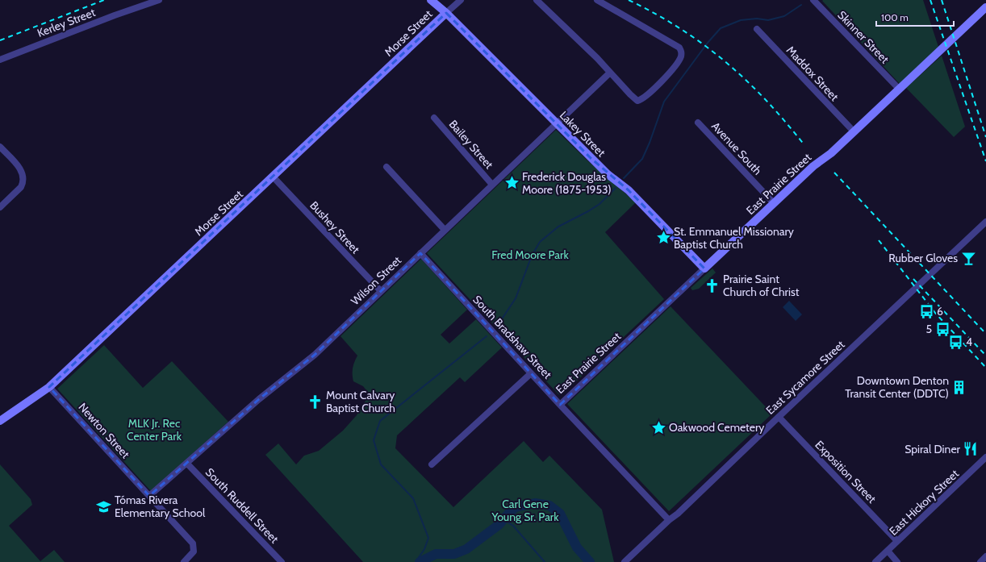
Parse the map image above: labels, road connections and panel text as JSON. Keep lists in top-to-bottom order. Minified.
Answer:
{"streets":{"street":["Kerley Street","Morse Street","Skinner Street","Maddox Street","Lakey Street","Bailey Street","Avenue South","East Prairie Street","Bushey Street","Wilson Street","South Bradshaw Street","East Sycamore Street","Newton Street","Exposition Street","East Hickory Street","South Ruddell Street"]},"crossings":[["Morse Street","Lakey Street"],["Morse Street","Bushey Street"],["Morse Street","Newton Street"],["Skinner Street","East Prairie Street"],["Maddox Street","East Prairie Street"],["Lakey Street","East Prairie Street"],["Lakey Street","Wilson Street"],["Bailey Street","Wilson Street"],["Avenue South","East Prairie Street"],["East Prairie Street","South Bradshaw Street"],["Bushey Street","Wilson Street"],["Wilson Street","South Bradshaw Street"],["Wilson Street","Newton Street"],["Wilson Street","South Ruddell Street"],["South Bradshaw Street","East Sycamore Street"],["East Sycamore Street","Exposition Street"],["Exposition Street","East Hickory Street"]],"parks":["Fred Moore Park","MLK Jr. Rec Center Park","Carl Gene Young Sr. Park"],"places":{"place":["Frederick Douglas Moore (1875-1953)","St. Emmanuel Missionary Baptist Church","Oakwood Cemetery"],"bar":["Rubber Gloves"],"church":["Prairie Saint Church of Christ","Mount Calvary Baptist Church"],"bus stop":["6","5","4"],"building":["Downtown Denton Transit Center (DDTC)"],"restaurant":["Spiral Diner"],"school or university":["Tómas Rivera Elementary School"]},"scale_bar":"100 m"}
